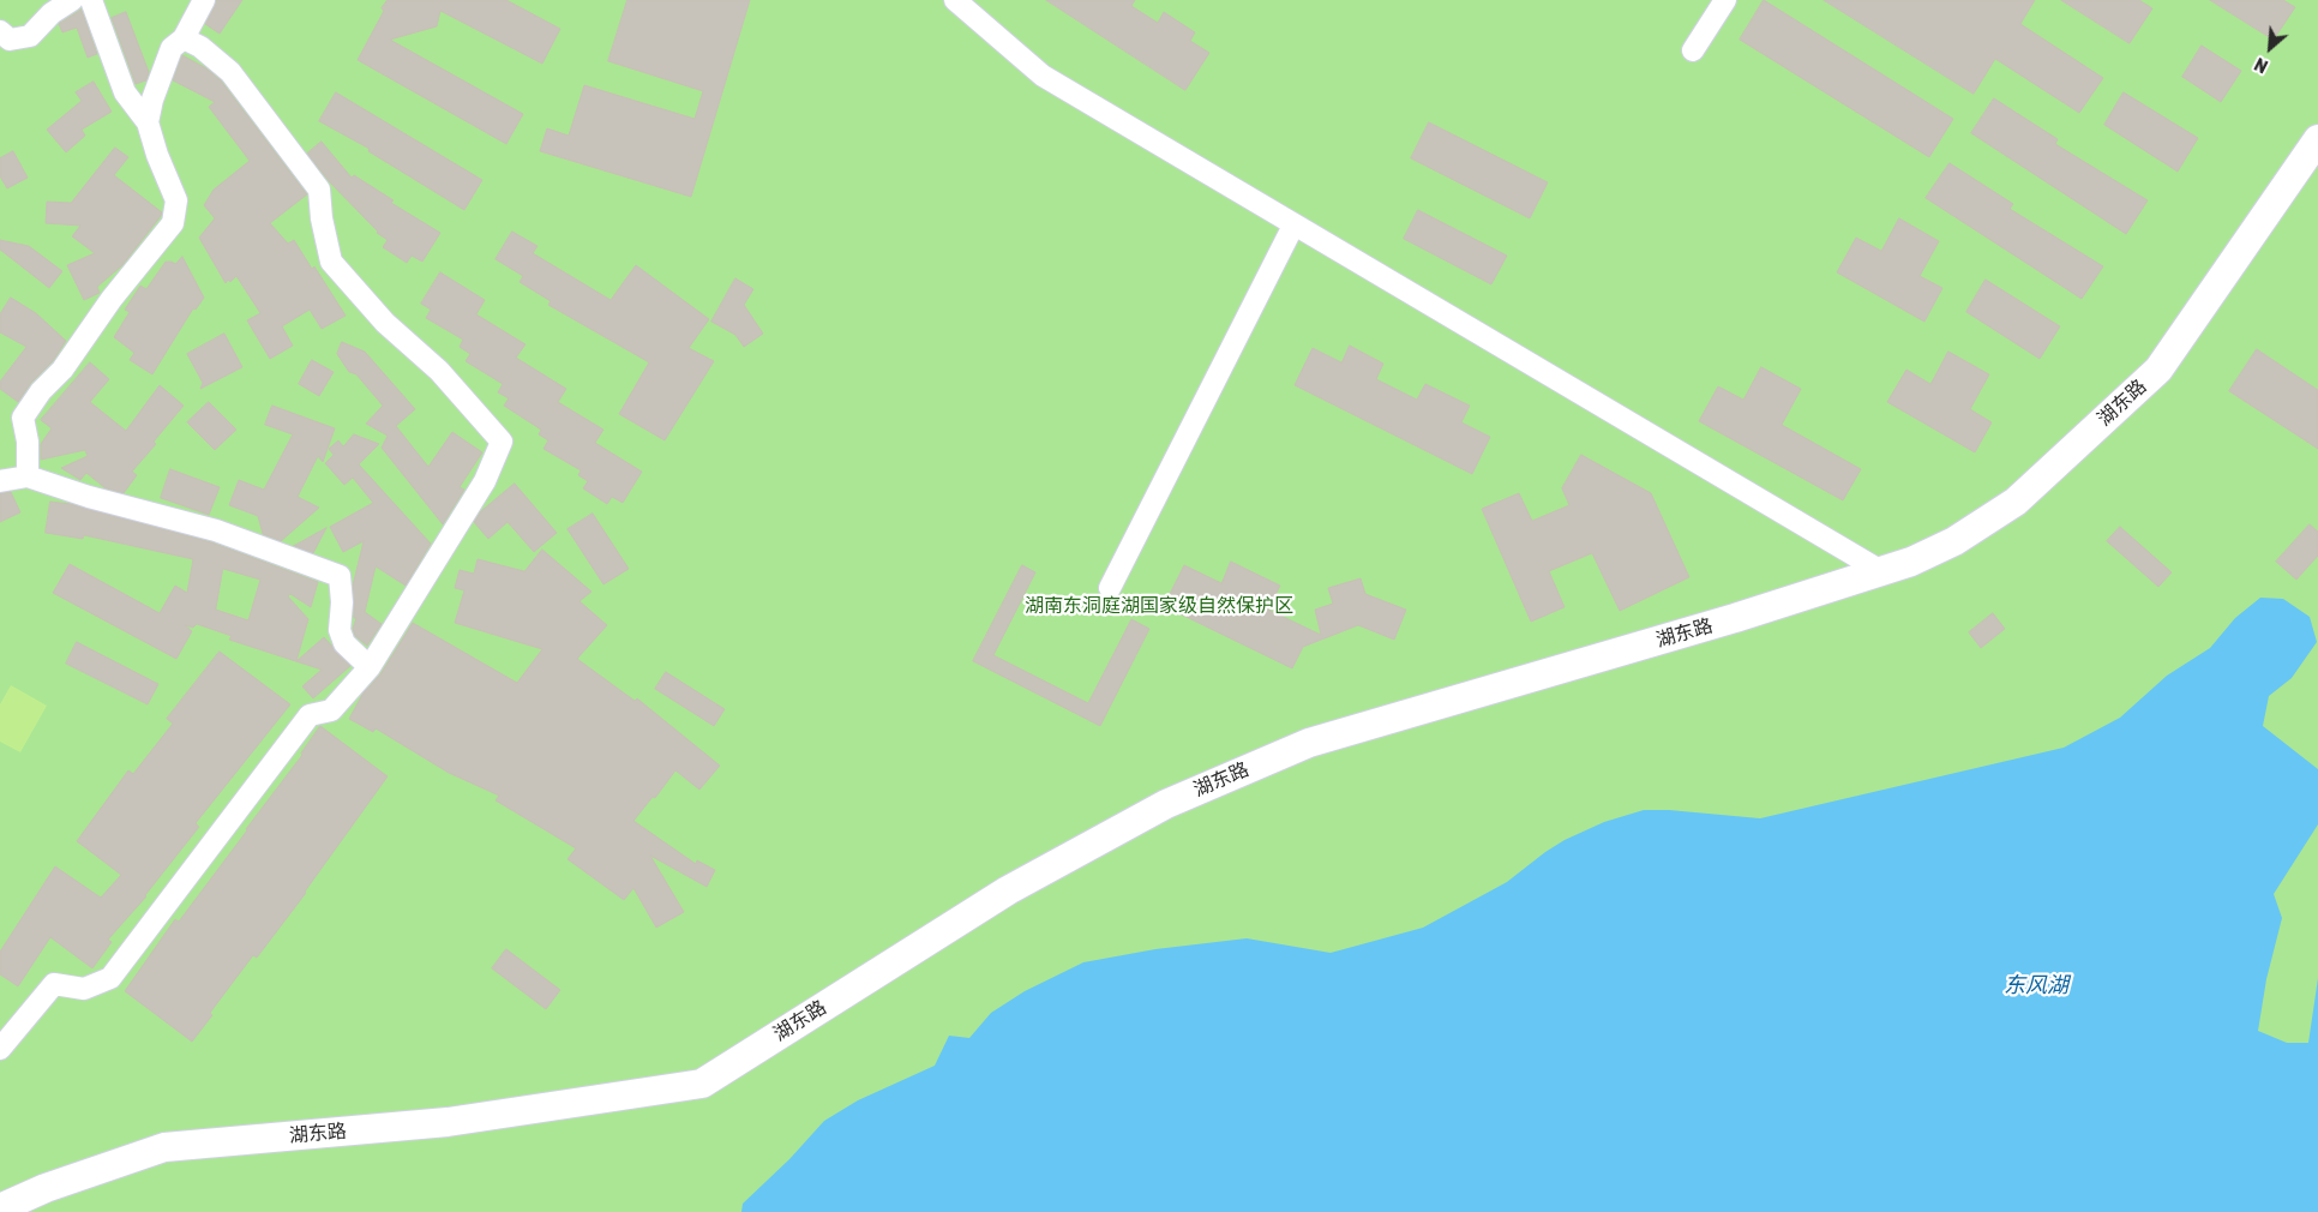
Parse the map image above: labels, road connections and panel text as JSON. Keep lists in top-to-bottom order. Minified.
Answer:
{"streets":{"street":["湖东路"]},"water":["东风湖"],"parks":["湖南东洞庭湖国家级自然保护区"],"north":"bottom left"}
